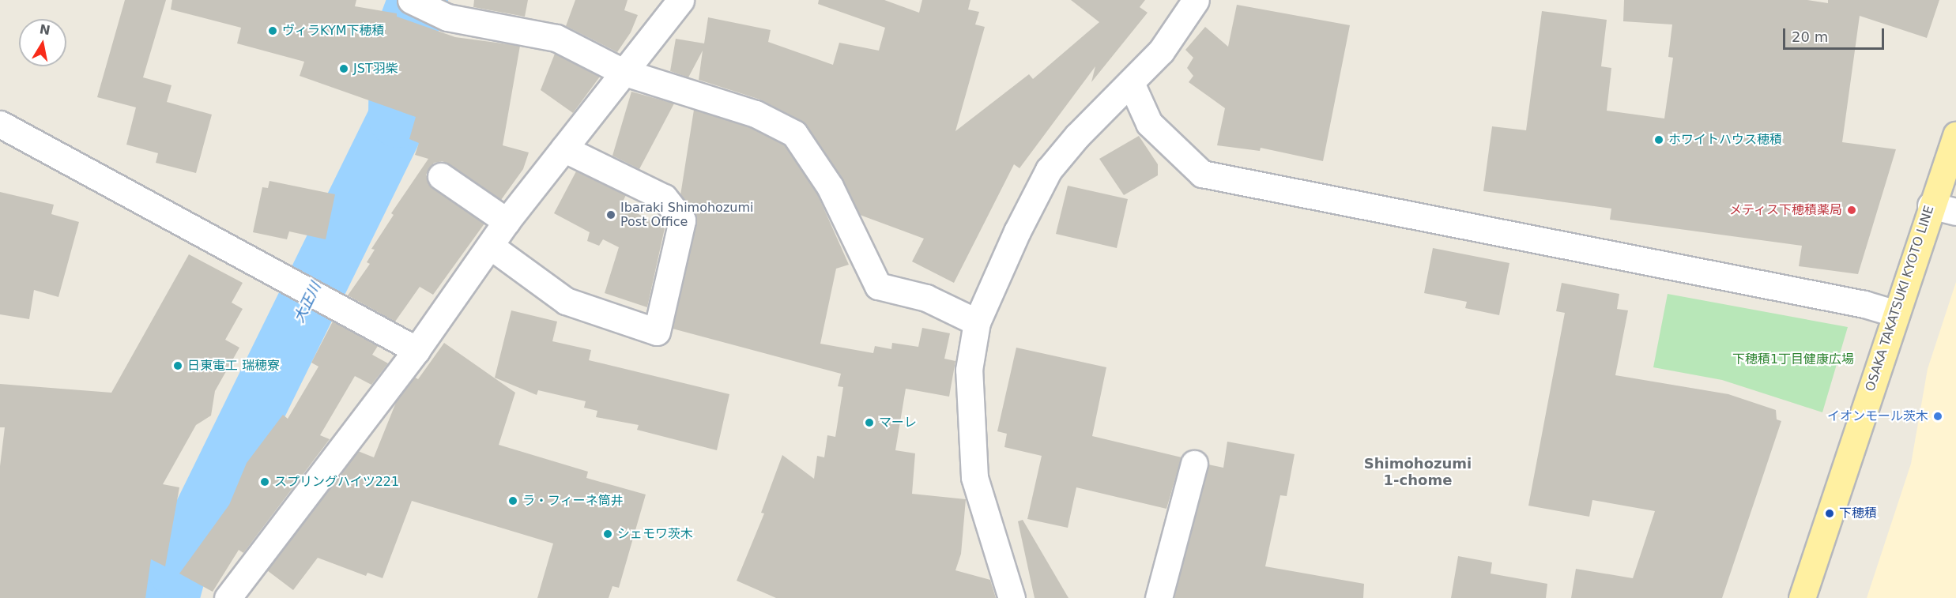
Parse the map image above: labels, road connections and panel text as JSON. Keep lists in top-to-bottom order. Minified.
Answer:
{"streets":{"main road":["OSAKA TAKATSUKI KYOTO LINE"]},"districts":["Shimohozumi 1-chome"],"water":["大正川"],"parks":["下穂積1丁目健康広場"],"places":["ヴィラKYM下穂積","JST羽柴","ホワイトハウス穂積","メティス下穂積薬局","Ibaraki Shimohozumi Post Office","日東電工 瑞穂寮","イオンモール茨木","マーレ","スプリングハイツ221","ラ・フィーネ筒井","下穂積","シェモワ茨木"],"scale_bar":"20 m","north":"top"}
